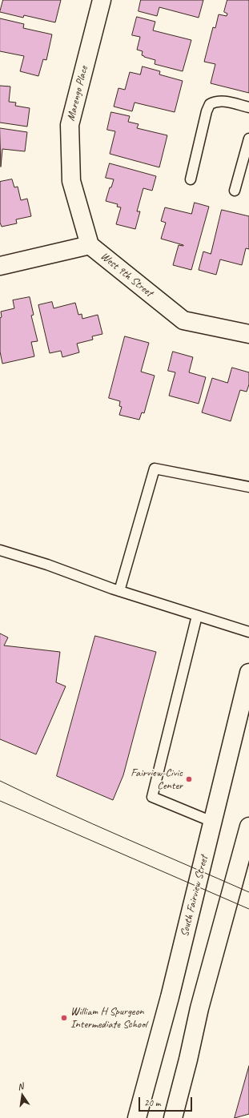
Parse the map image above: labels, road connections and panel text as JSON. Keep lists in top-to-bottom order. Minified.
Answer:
{"streets":{"main road":["Marengo Place","West 9th Street","South Fairview Street"]},"crossings":[["Marengo Place","West 9th Street"]],"places":["Fairview-Civic Center","William H Spurgeon Intermediate School"],"scale_bar":"20 m","north":"top"}
